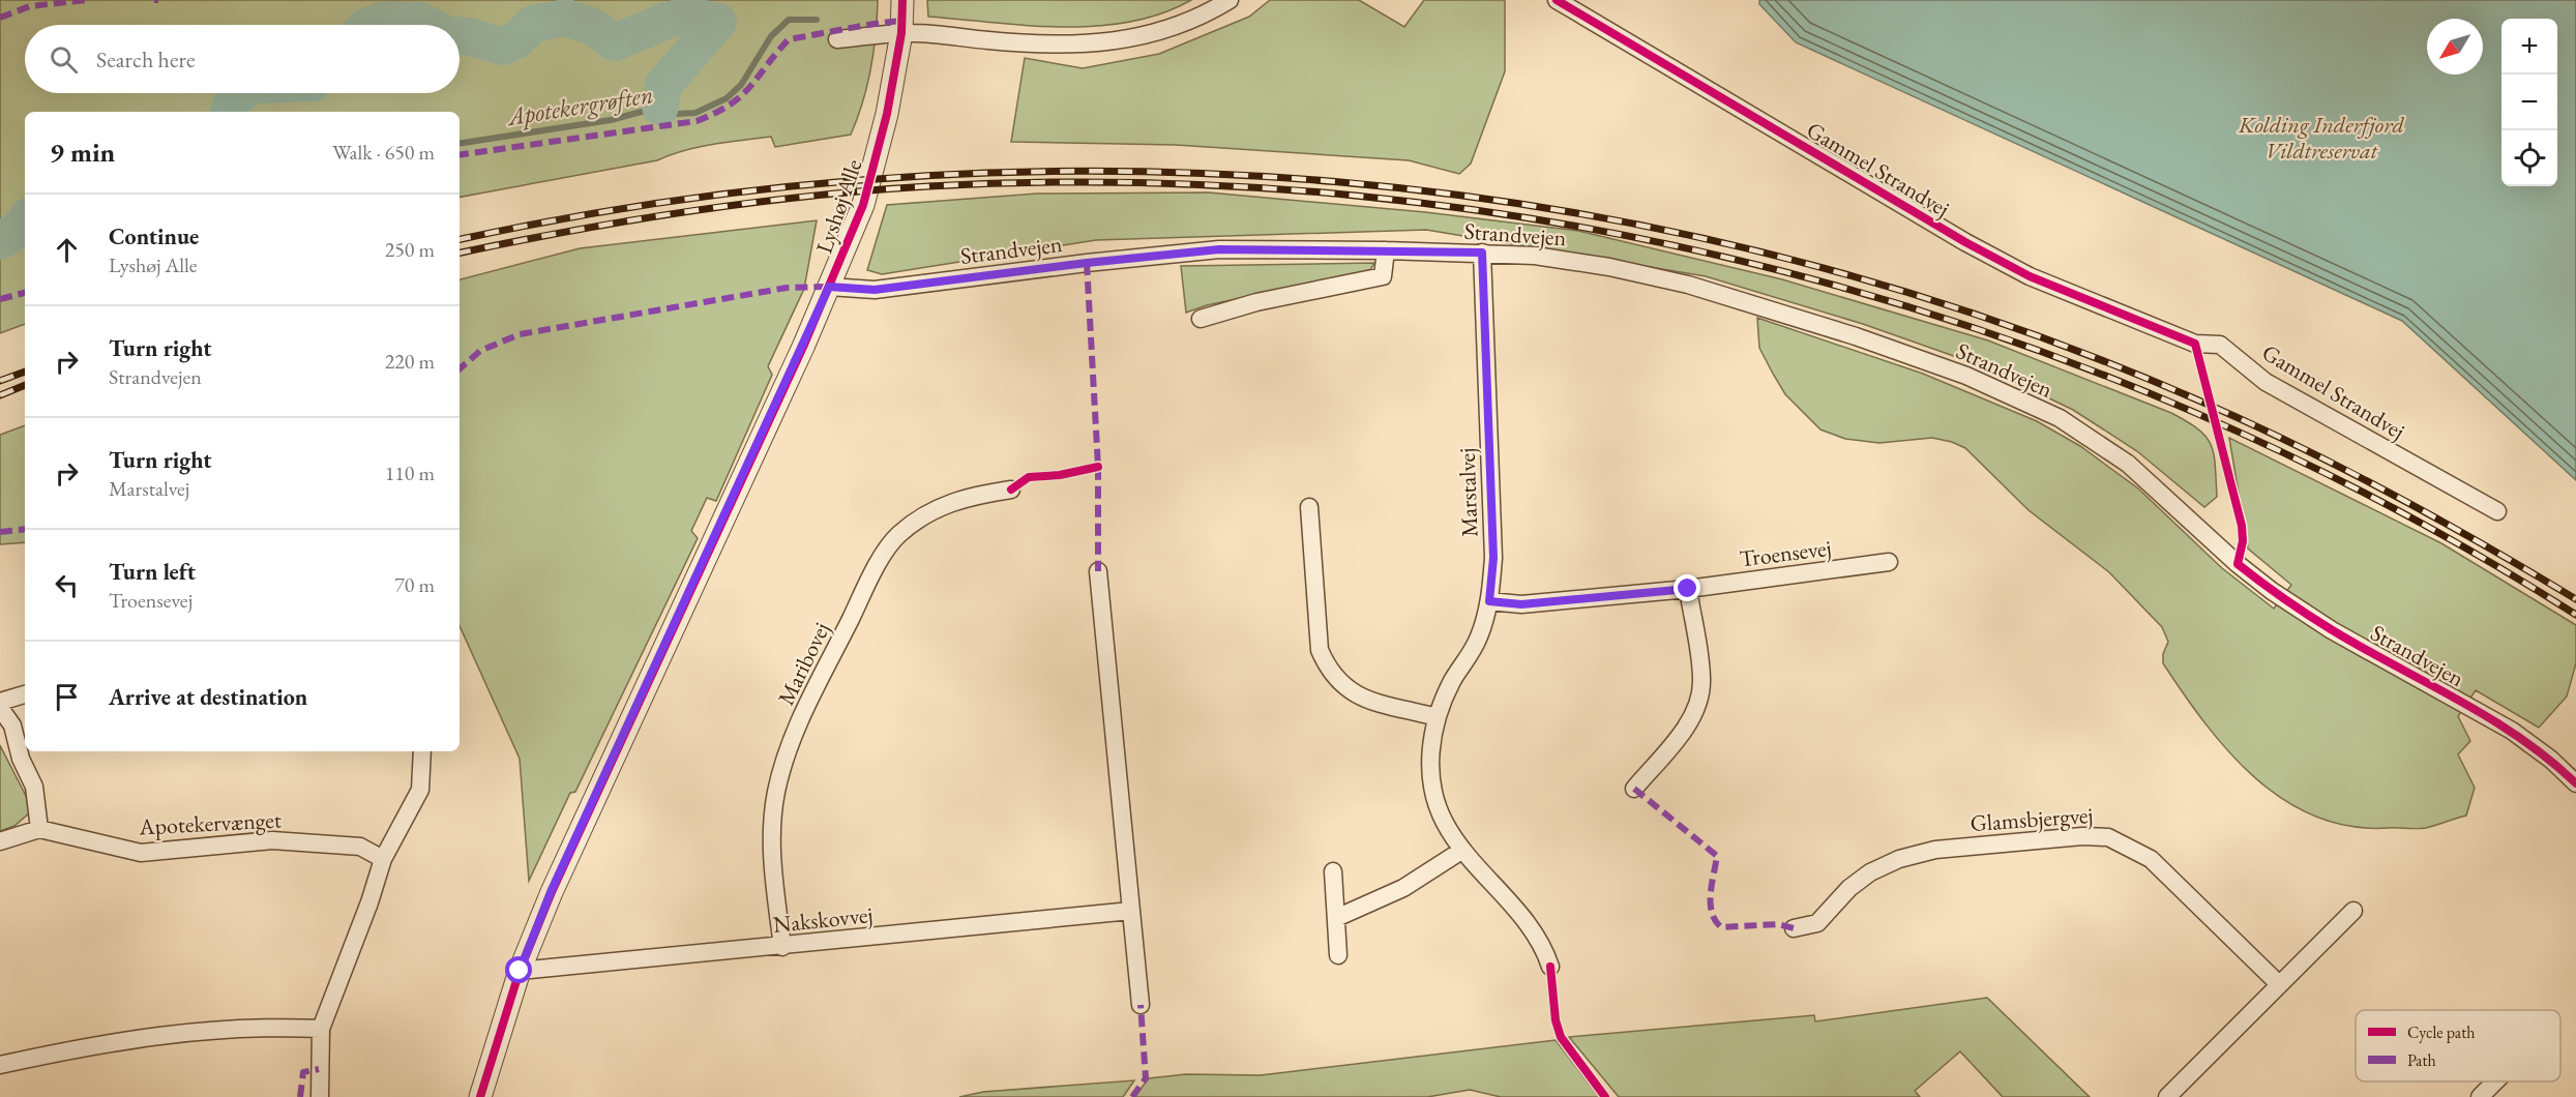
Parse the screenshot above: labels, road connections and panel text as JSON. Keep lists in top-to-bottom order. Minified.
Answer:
{"streets":{"street":["Gammel Strandvej","Lyshøj Alle","Strandvejen","Marstalvej","Troensevej","Maribovej","Glamsbjergvej","Apotekervænget","Nakskovvej"]},"crossings":[["Lyshøj Alle","Strandvejen"],["Lyshøj Alle","Nakskovvej"],["Strandvejen","Marstalvej"],["Marstalvej","Troensevej"],["Maribovej","Nakskovvej"]],"water":["Apotekergrøften"],"parks":["Kolding Inderfjord Vildtreservat"],"legend":["Cycle path","Path"],"north":"bottom left","page":{"map_buttons":["+","−"],"search":"Search here","heading":["9 min","Walk · 650 m"],"list":[["Continue","Lyshøj Alle","250 m"],["Turn right","Strandvejen","220 m"],["Turn right","Marstalvej","110 m"],["Turn left","Troensevej","70 m"],"Arrive at destination"]}}
